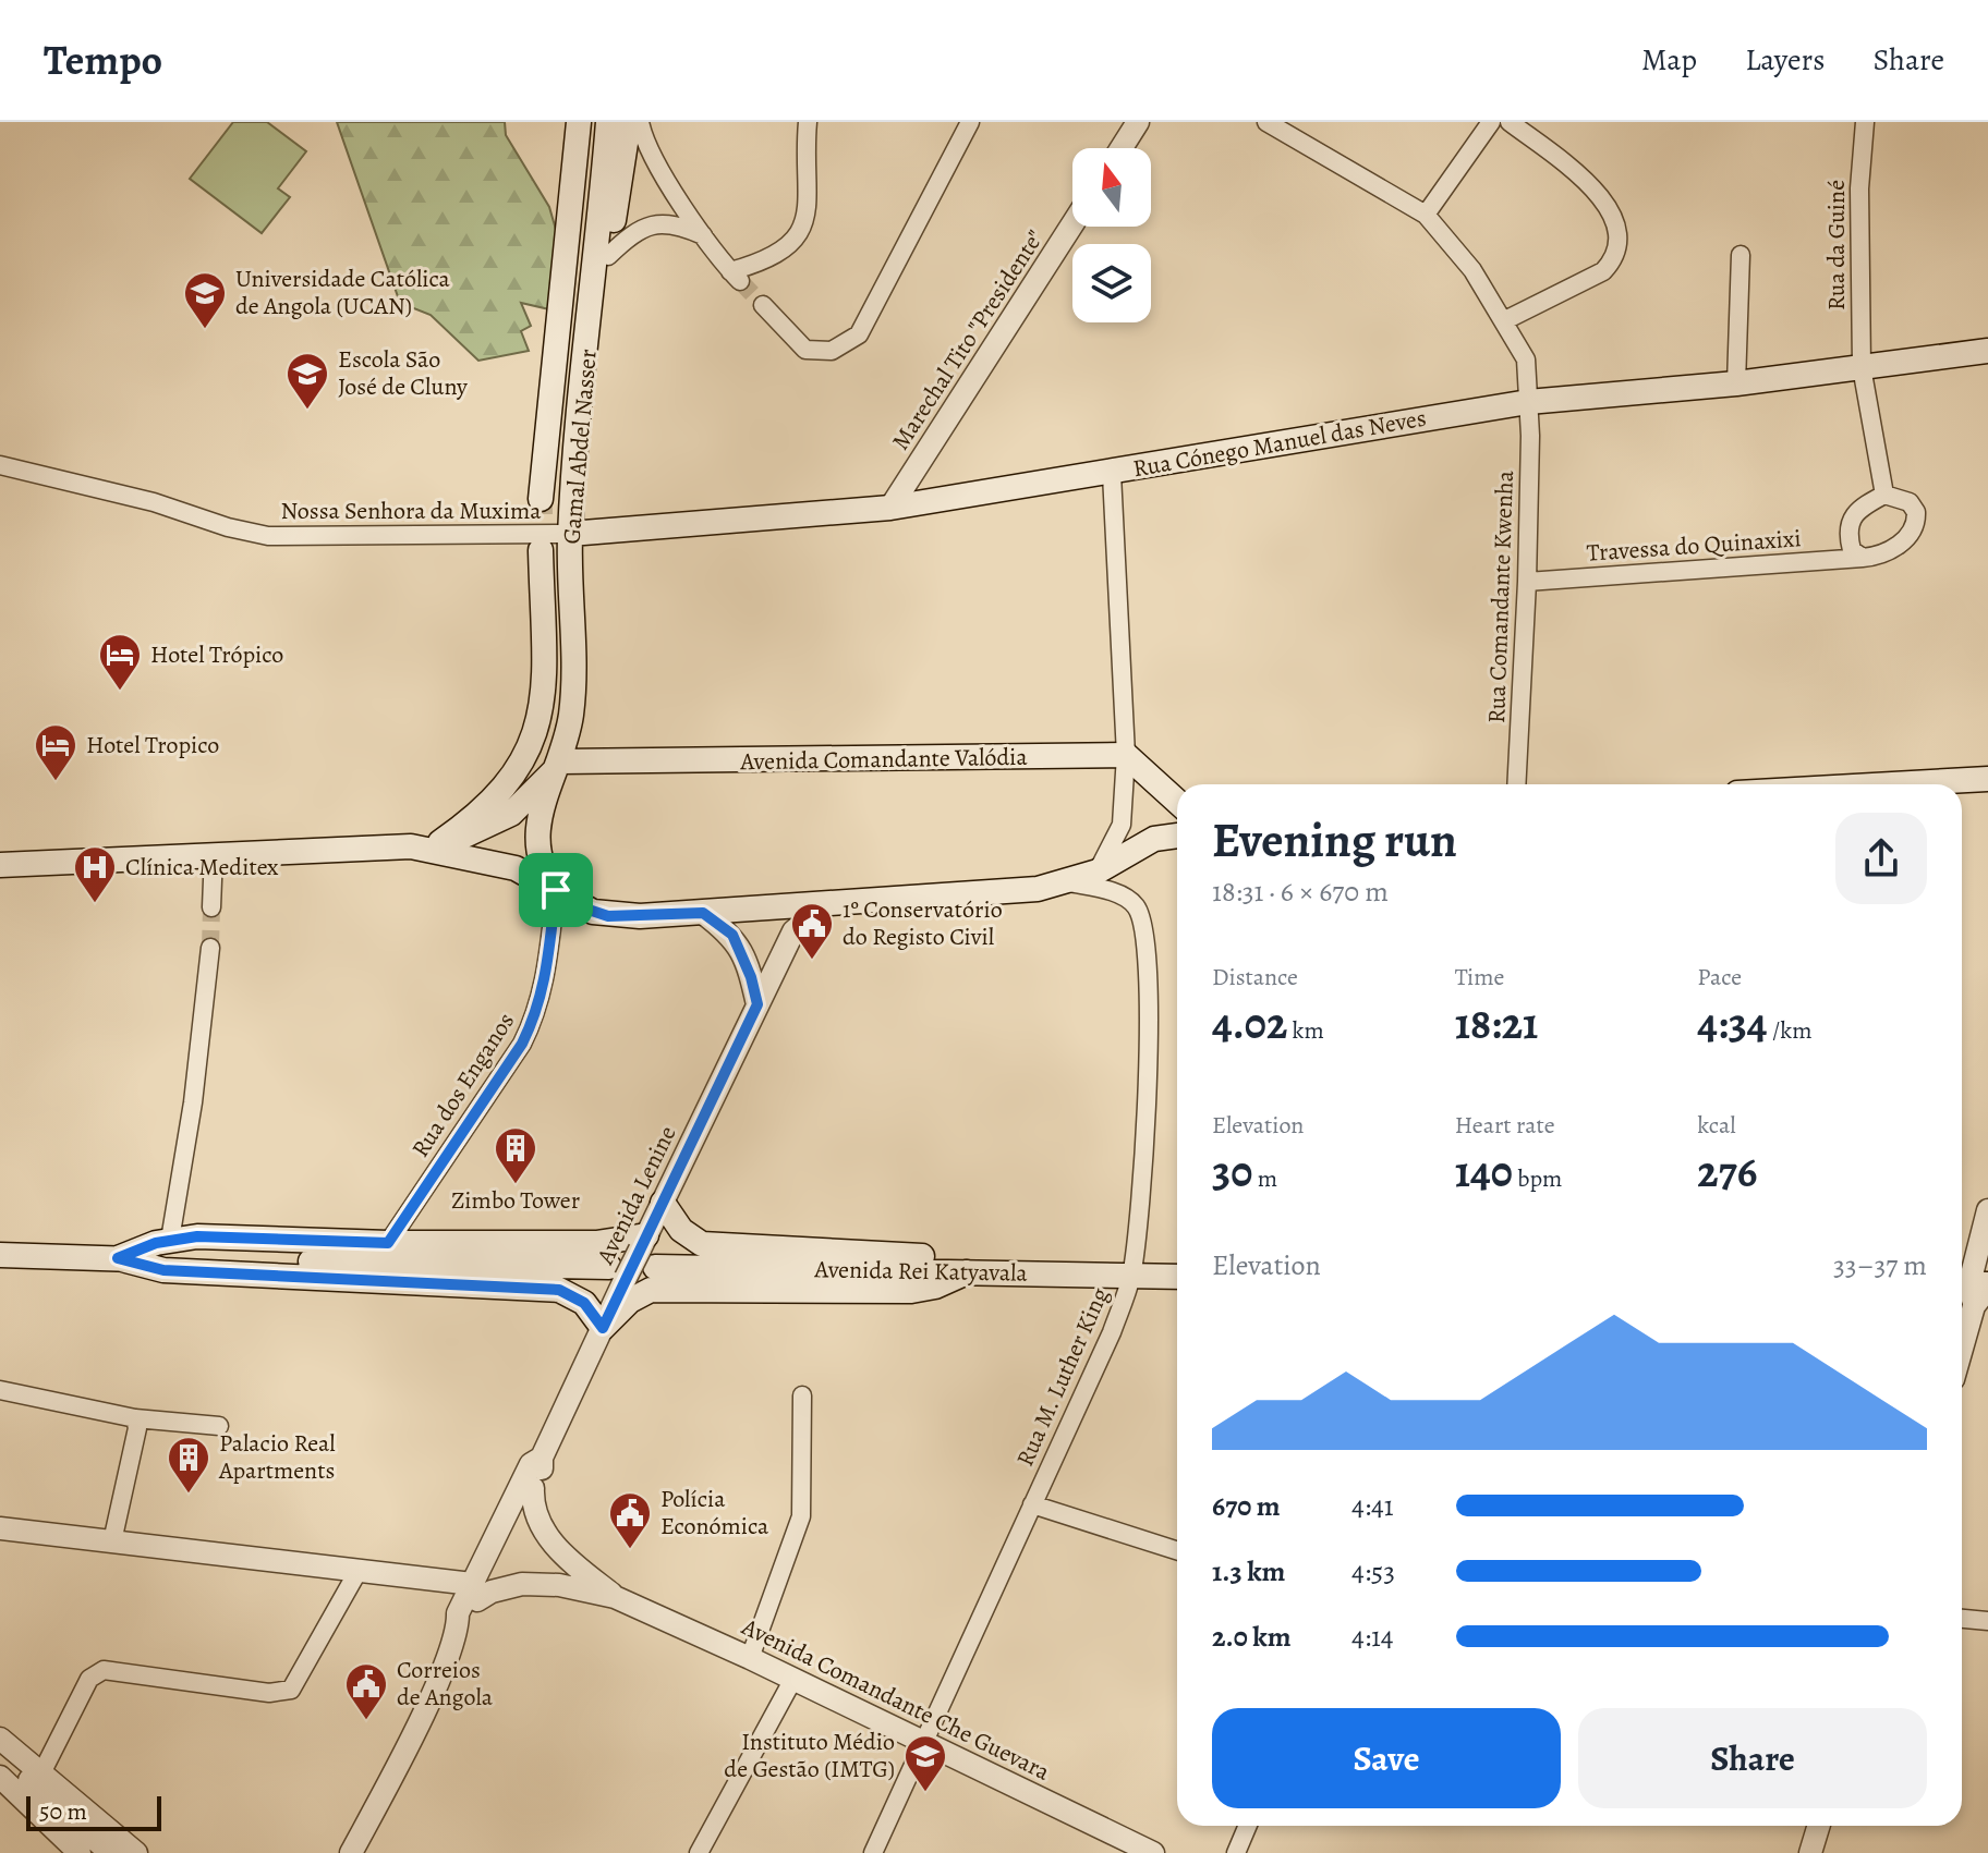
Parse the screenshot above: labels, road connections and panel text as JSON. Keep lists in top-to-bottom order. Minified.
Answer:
{"streets":{"main road":["Rua Cónego Manuel das Neves","Gamal Abdel Nasser","Avenida Comandante Valódia","Avenida Rei Katyavala"],"street":["Rua da Guiné","Marechal Tito \"Presidente\"","Nossa Senhora da Muxima","Travessa do Quinaxixi","Rua Comandante Kwenha","Rua dos Enganos","Avenida Lenine","Rua M. Luther King","Avenida Comandante Che Guevara"]},"crossings":[["Rua da Guiné","Rua Cónego Manuel das Neves"],["Rua da Guiné","Travessa do Quinaxixi"],["Marechal Tito \"Presidente\"","Rua Cónego Manuel das Neves"],["Rua Cónego Manuel das Neves","Gamal Abdel Nasser"],["Rua Cónego Manuel das Neves","Nossa Senhora da Muxima"],["Rua Cónego Manuel das Neves","Rua Comandante Kwenha"],["Gamal Abdel Nasser","Nossa Senhora da Muxima"],["Gamal Abdel Nasser","Avenida Comandante Valódia"],["Gamal Abdel Nasser","Rua dos Enganos"],["Travessa do Quinaxixi","Rua Comandante Kwenha"],["Rua dos Enganos","Avenida Rei Katyavala"],["Avenida Lenine","Avenida Rei Katyavala"],["Avenida Lenine","Avenida Comandante Che Guevara"],["Avenida Rei Katyavala","Rua M. Luther King"],["Rua M. Luther King","Avenida Comandante Che Guevara"]],"places":{"school or university":["Universidade Católica de Angola (UCAN)","Escola São José de Cluny","Instituto Médio de Gestão (IMTG)"],"hotel":["Hotel Trópico","Hotel Tropico"],"hospital":["Clínica Meditex"],"public building":["1º Conservatório do Registo Civil","Polícia Económica","Correios de Angola"],"building":["Zimbo Tower","Palacio Real Apartments"]},"scale_bar":"50 m","north":"top","page":{"header":"Tempo","nav":["Map","Layers","Share"],"heading":["Evening run","18:31 · 6 × 670 m"],"stats":[["Distance","4.02 km"],["Time","18:21"],["Pace","4:34 /km"],["Elevation","30 m"],["Heart rate","140 bpm"],["kcal","276"]],"chart":["Elevation","33–37 m"],"list":[{"name":"670 m","note":"4:41"},{"name":"1.3 km","note":"4:53"},{"name":"2.0 km","note":"4:14"}],"buttons":["Save","Share"],"scale":"50 m"}}
